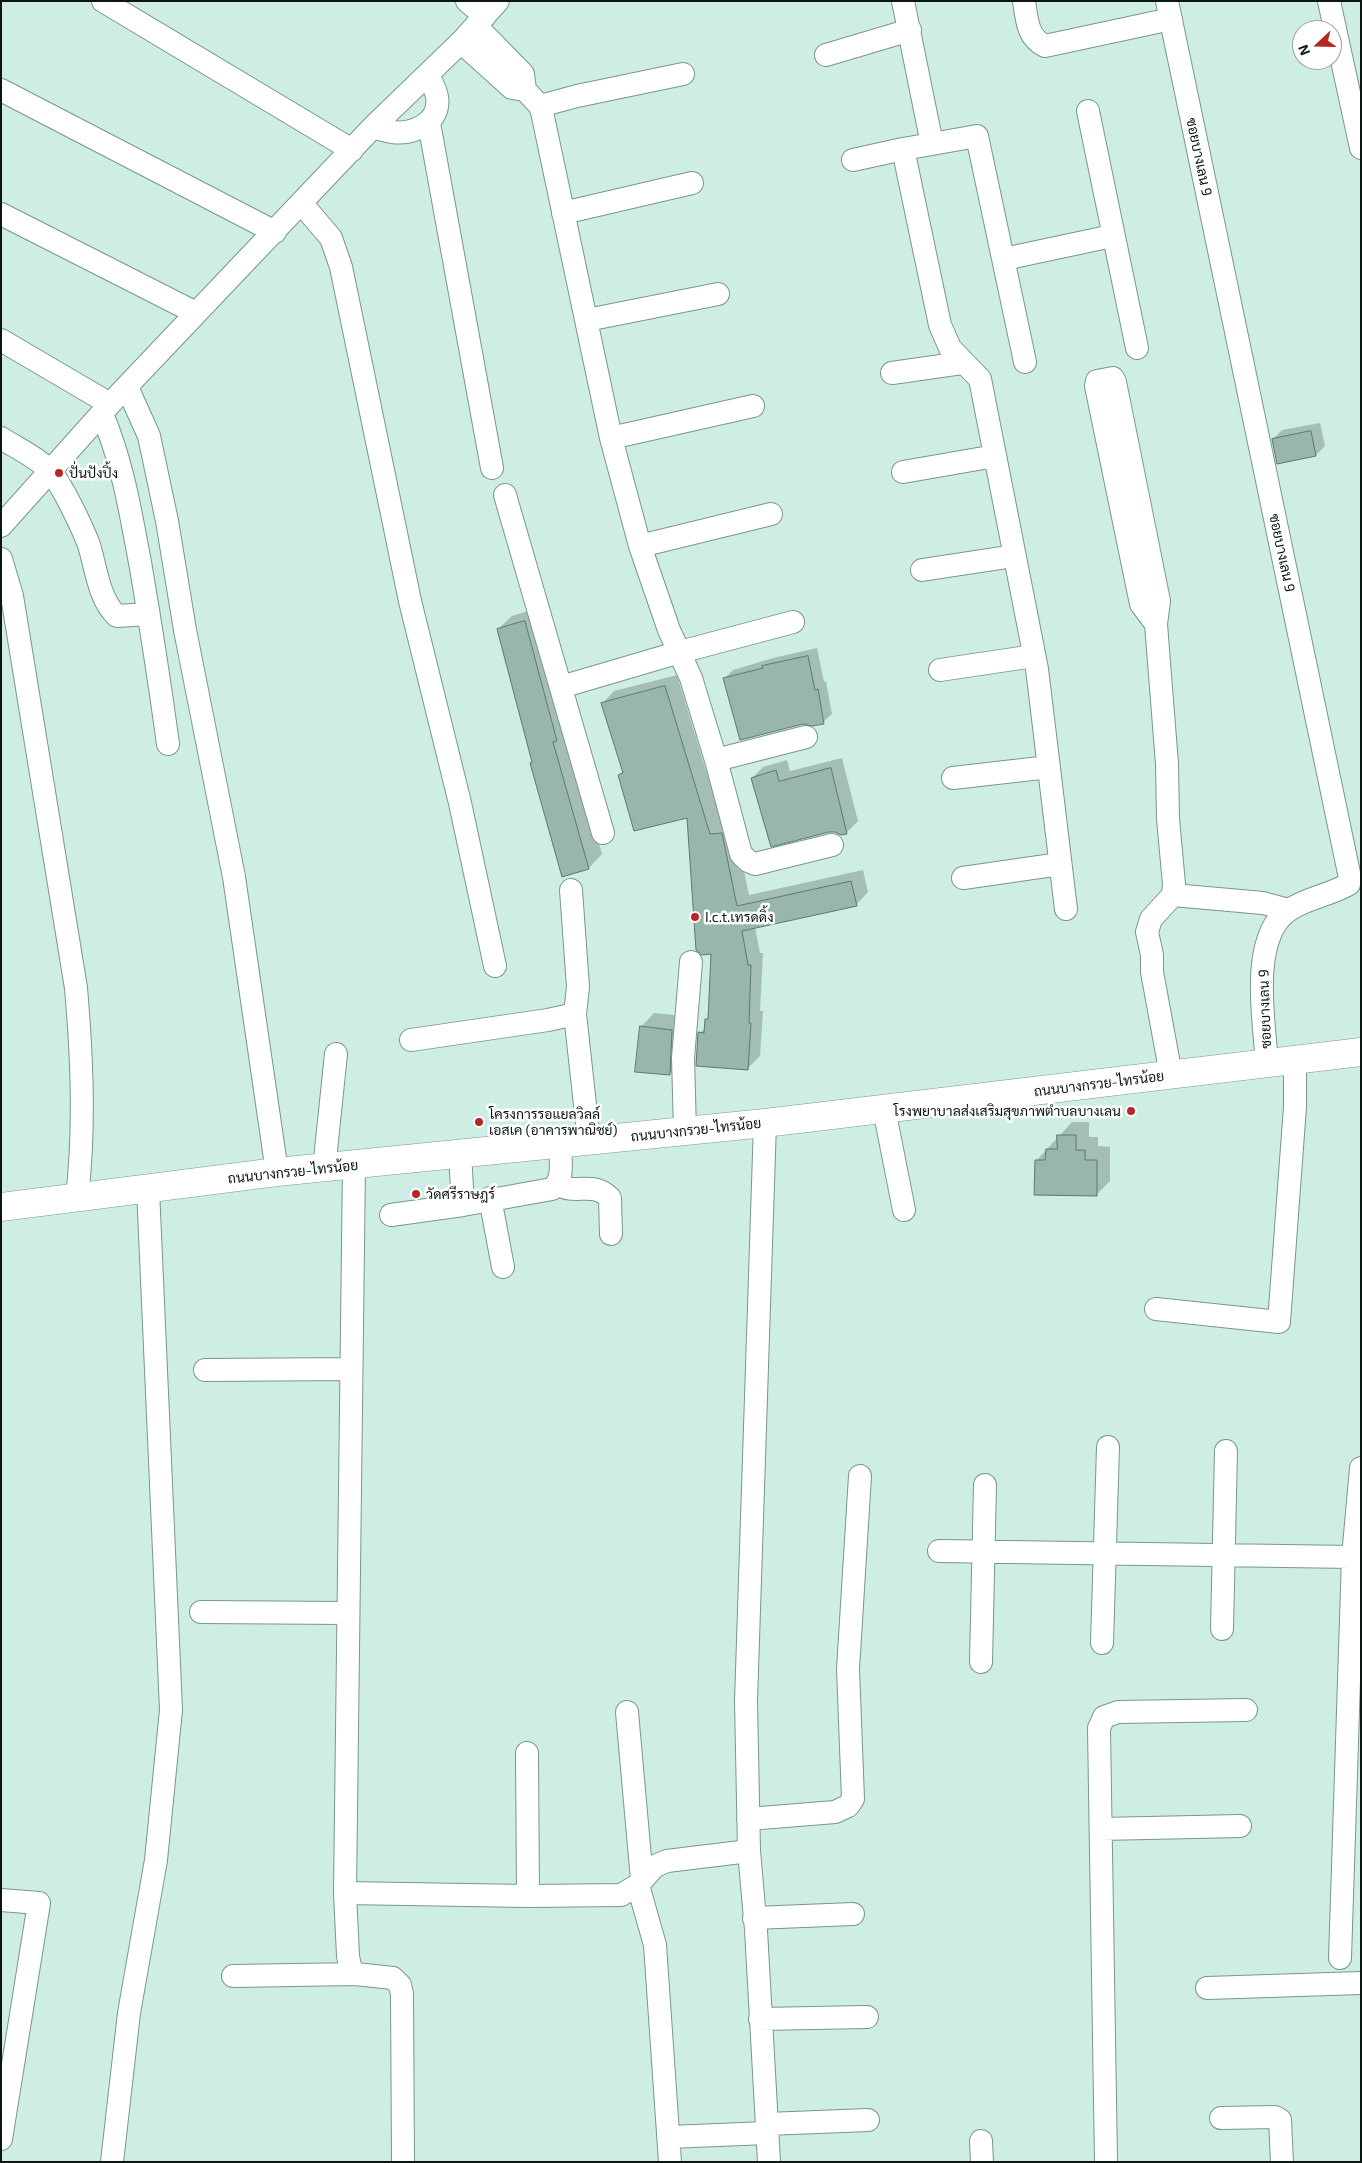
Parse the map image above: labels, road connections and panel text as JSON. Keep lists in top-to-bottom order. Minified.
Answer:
{"streets":{"main road":["ถนนบางกรวย-ไทรน้อย"],"street":["ซอยบางเลน 9"]},"crossings":[["ซอยบางเลน 9","ถนนบางกรวย-ไทรน้อย"]],"places":["ปั่นปังปิ้ง","I.c.t.เทรดดิ้ง","โรงพยาบาลส่งเสริมสุขภาพตำบลบางเลน","โครงการรอแยลวิลล์ เอสเค (อาคารพาณิชย์)","วัดศรีราษฎร์"],"north":"left"}
